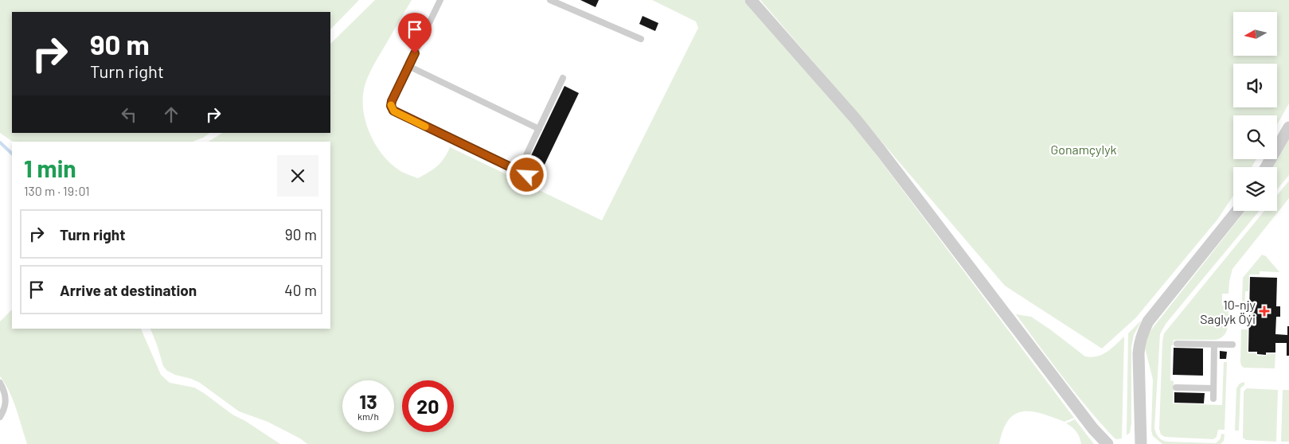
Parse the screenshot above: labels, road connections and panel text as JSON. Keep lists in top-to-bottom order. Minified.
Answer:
{"parks":["Gonamçylyk"],"places":{"health":["10-njy Saglyk Öýi"]},"north":"left","page":{"turn":["90 m","Turn right"],"heading":["1 min","130 m · 19:01"],"list":[{"name":"Turn right","value":"90 m"},{"name":"Arrive at destination","value":"40 m"}],"speed":"13 km/h","limit":"20"}}
